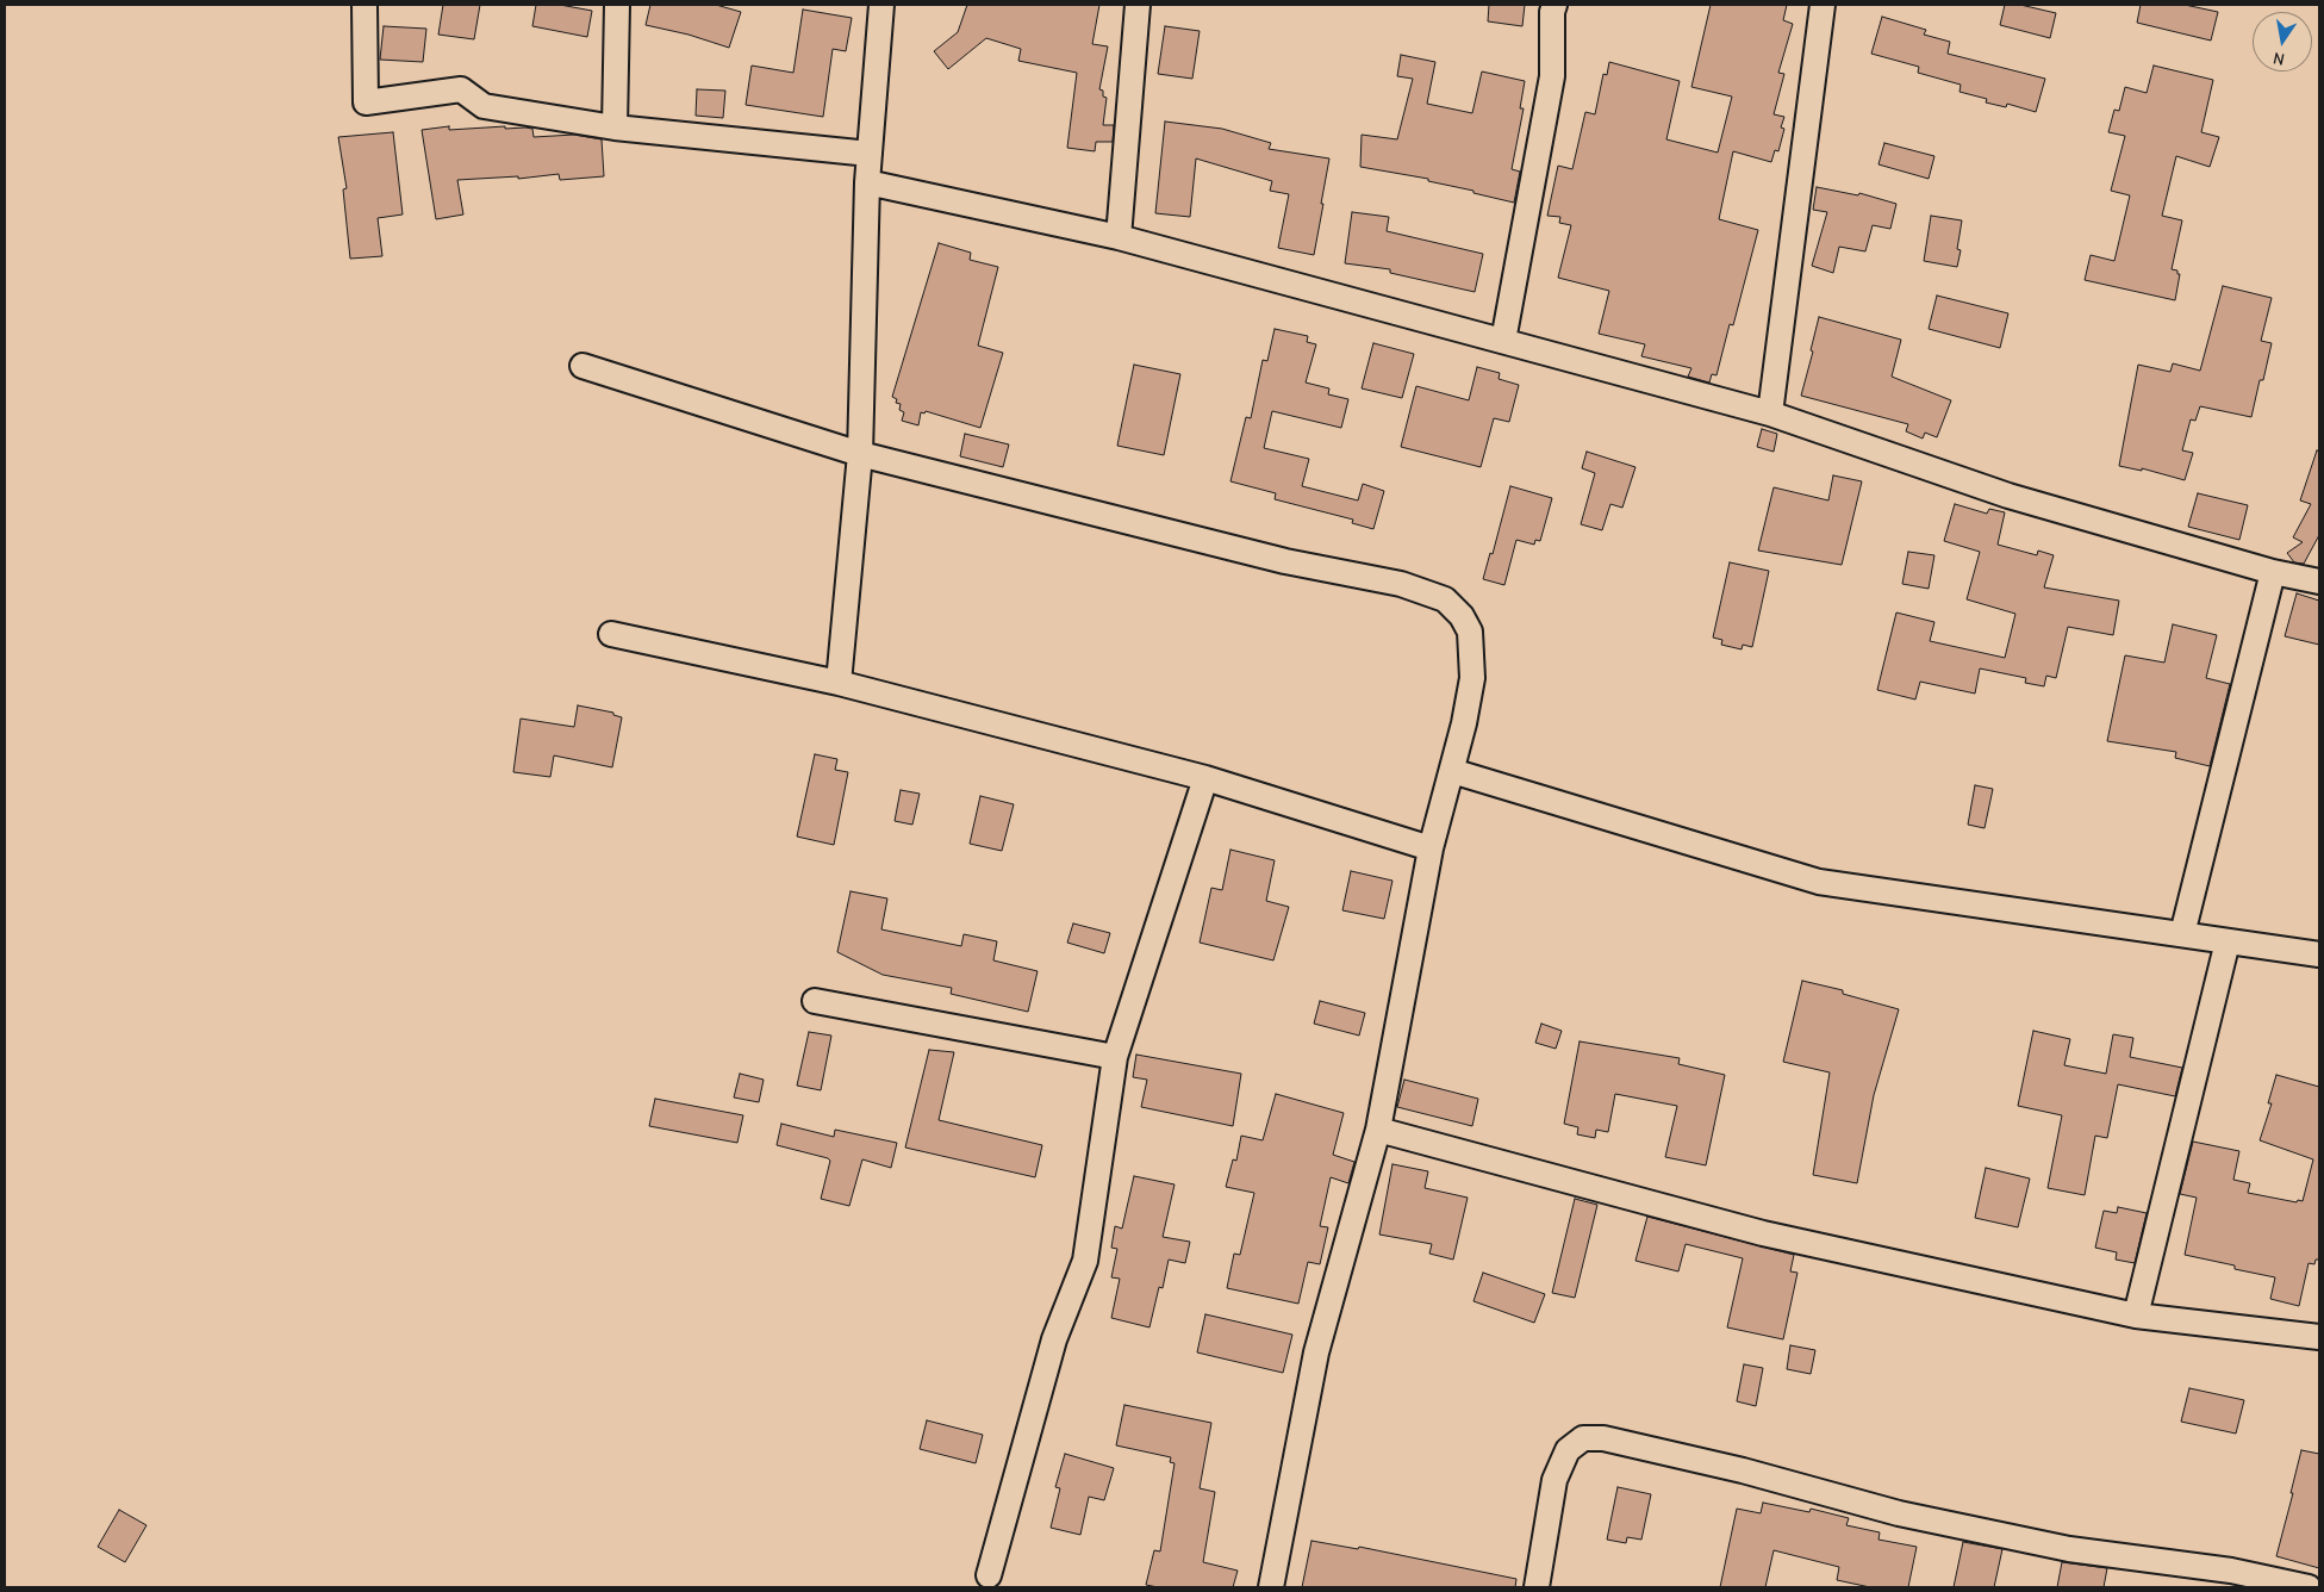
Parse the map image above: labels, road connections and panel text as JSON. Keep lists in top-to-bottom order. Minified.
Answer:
{"north":"bottom"}
